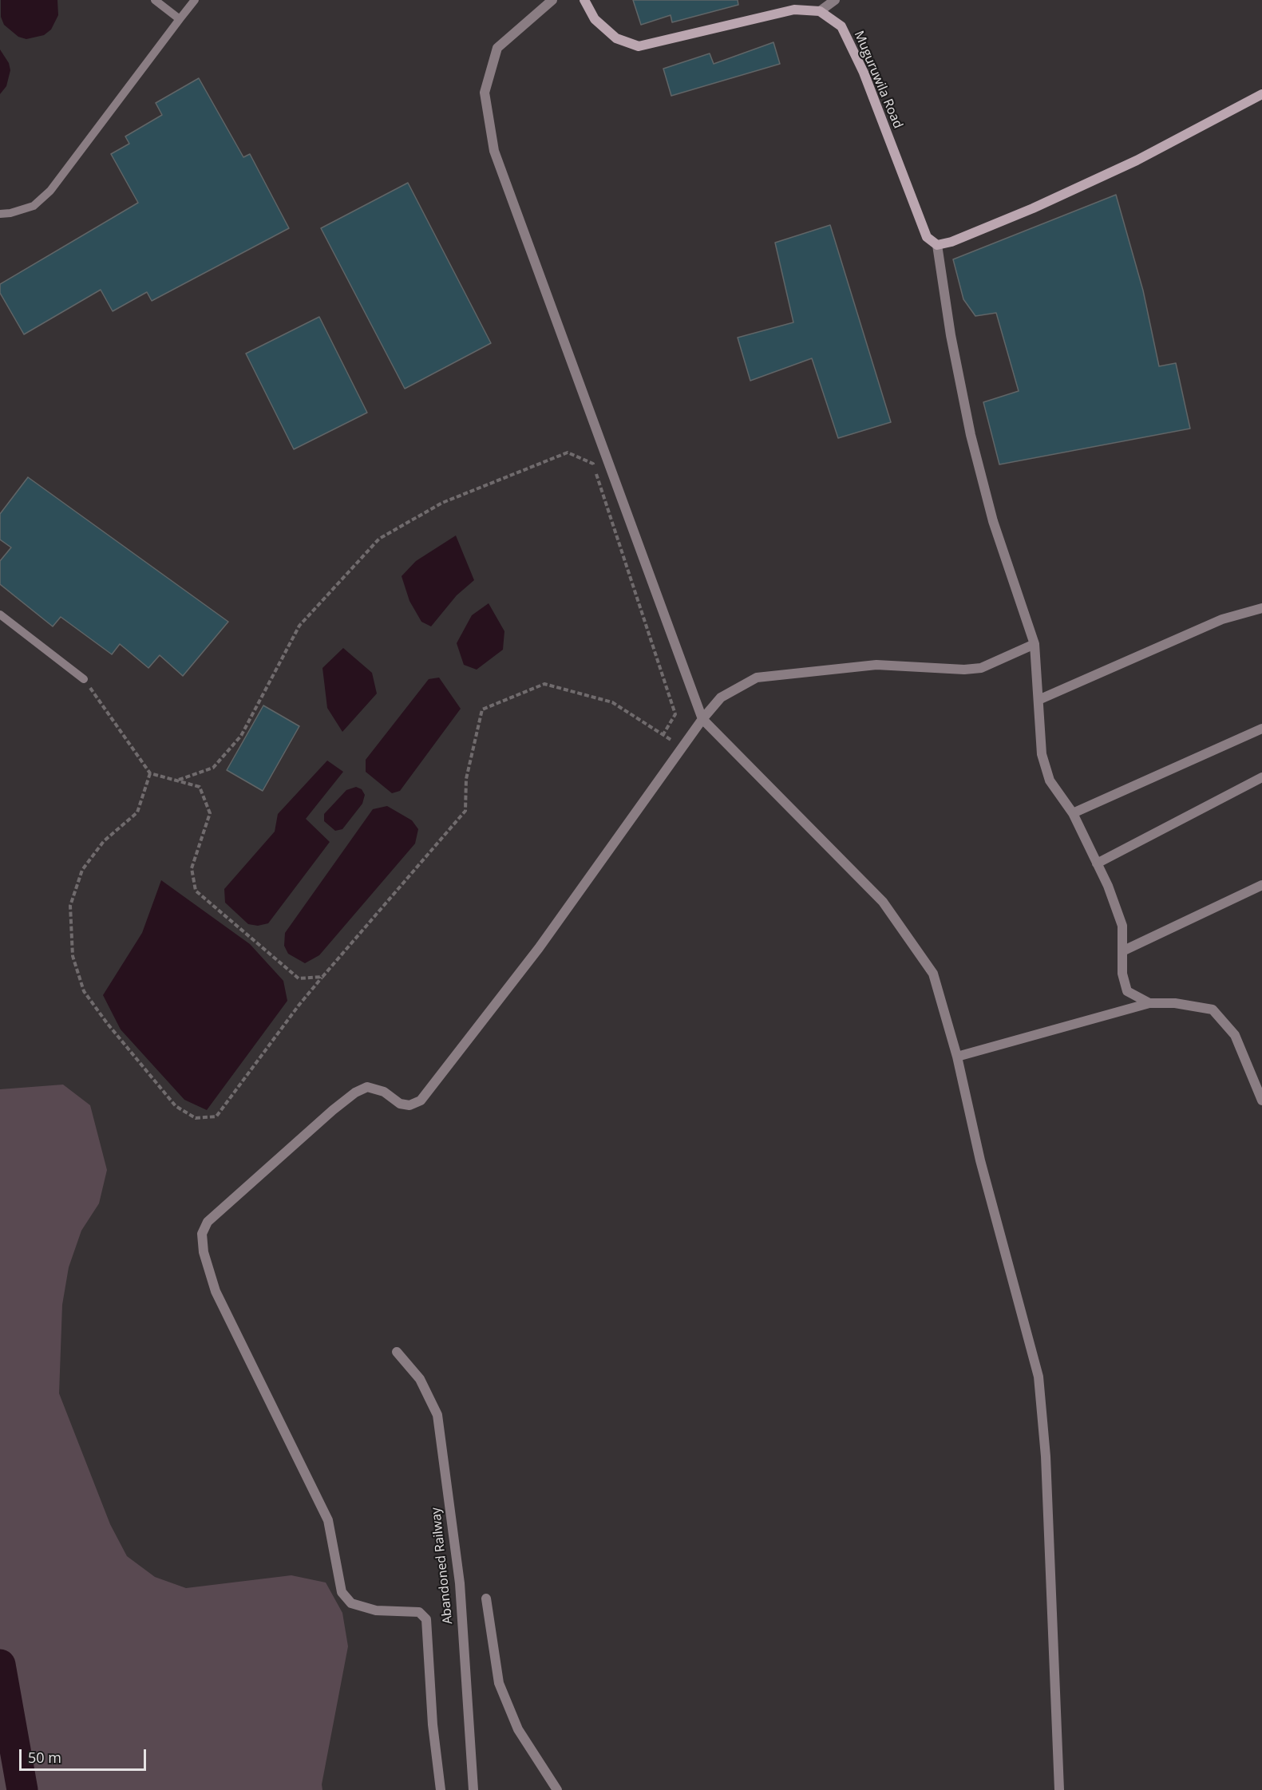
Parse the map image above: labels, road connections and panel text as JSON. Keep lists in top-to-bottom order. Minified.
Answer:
{"streets":{"street":["Muguruwila Road","Abandoned Railway"]},"scale_bar":"50 m"}
